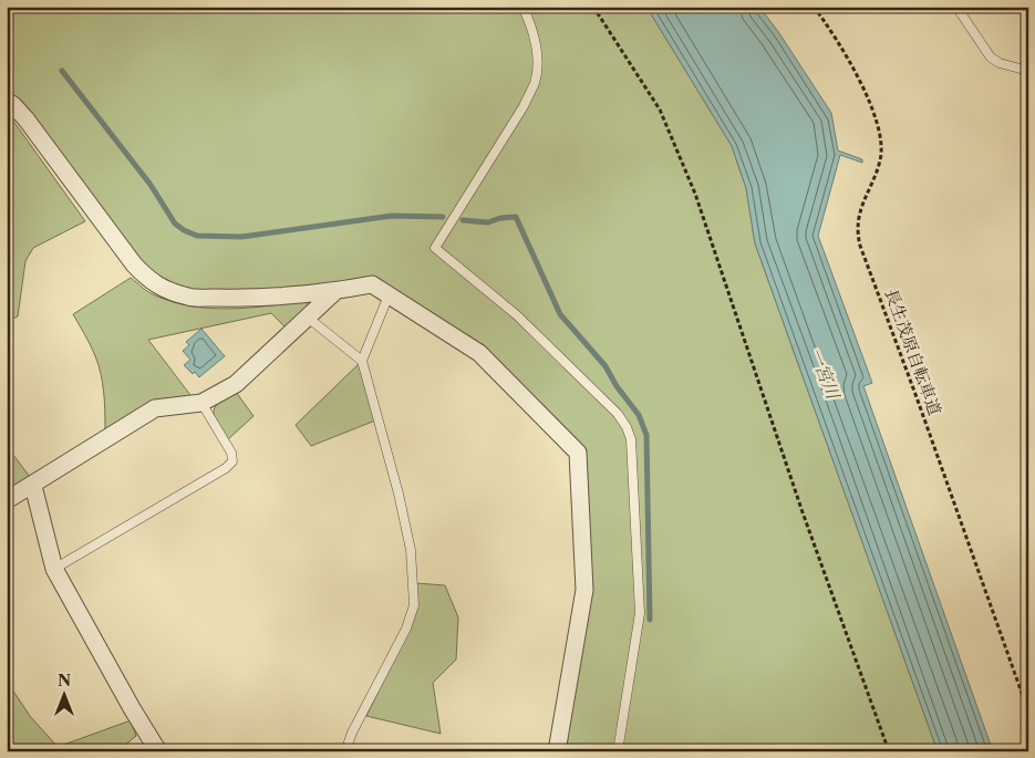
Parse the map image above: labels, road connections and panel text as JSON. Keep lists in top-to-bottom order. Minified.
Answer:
{"streets":{"path":["長生茂原自転車道"]},"water":["一宮川"],"north":"top"}
